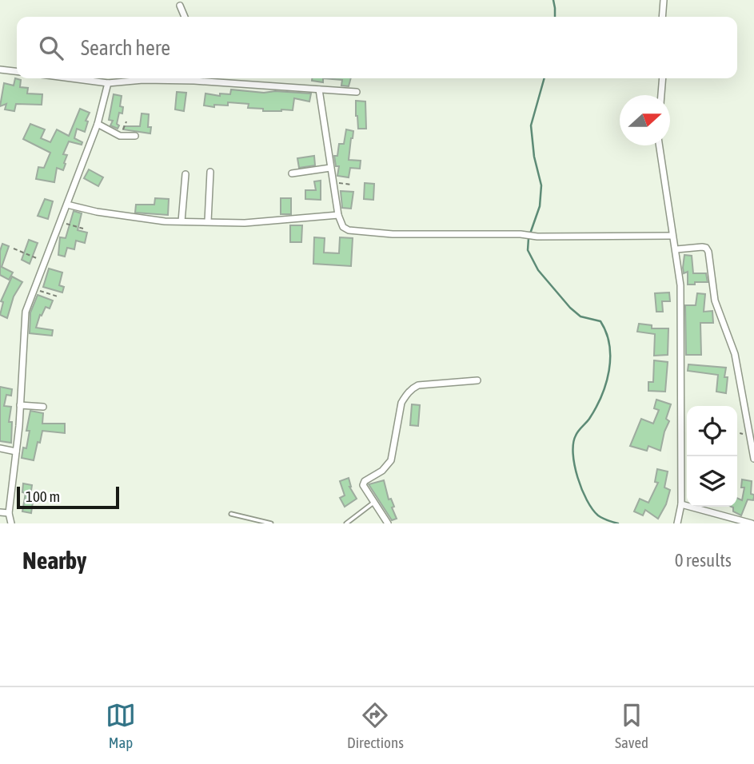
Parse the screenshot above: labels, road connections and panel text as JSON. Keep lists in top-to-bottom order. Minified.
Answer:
{"scale_bar":"100 m","north":"right","page":{"search":"Search here","scale":"100 m","heading":["Nearby","0 results"],"nav":["Map","Directions","Saved"]}}
